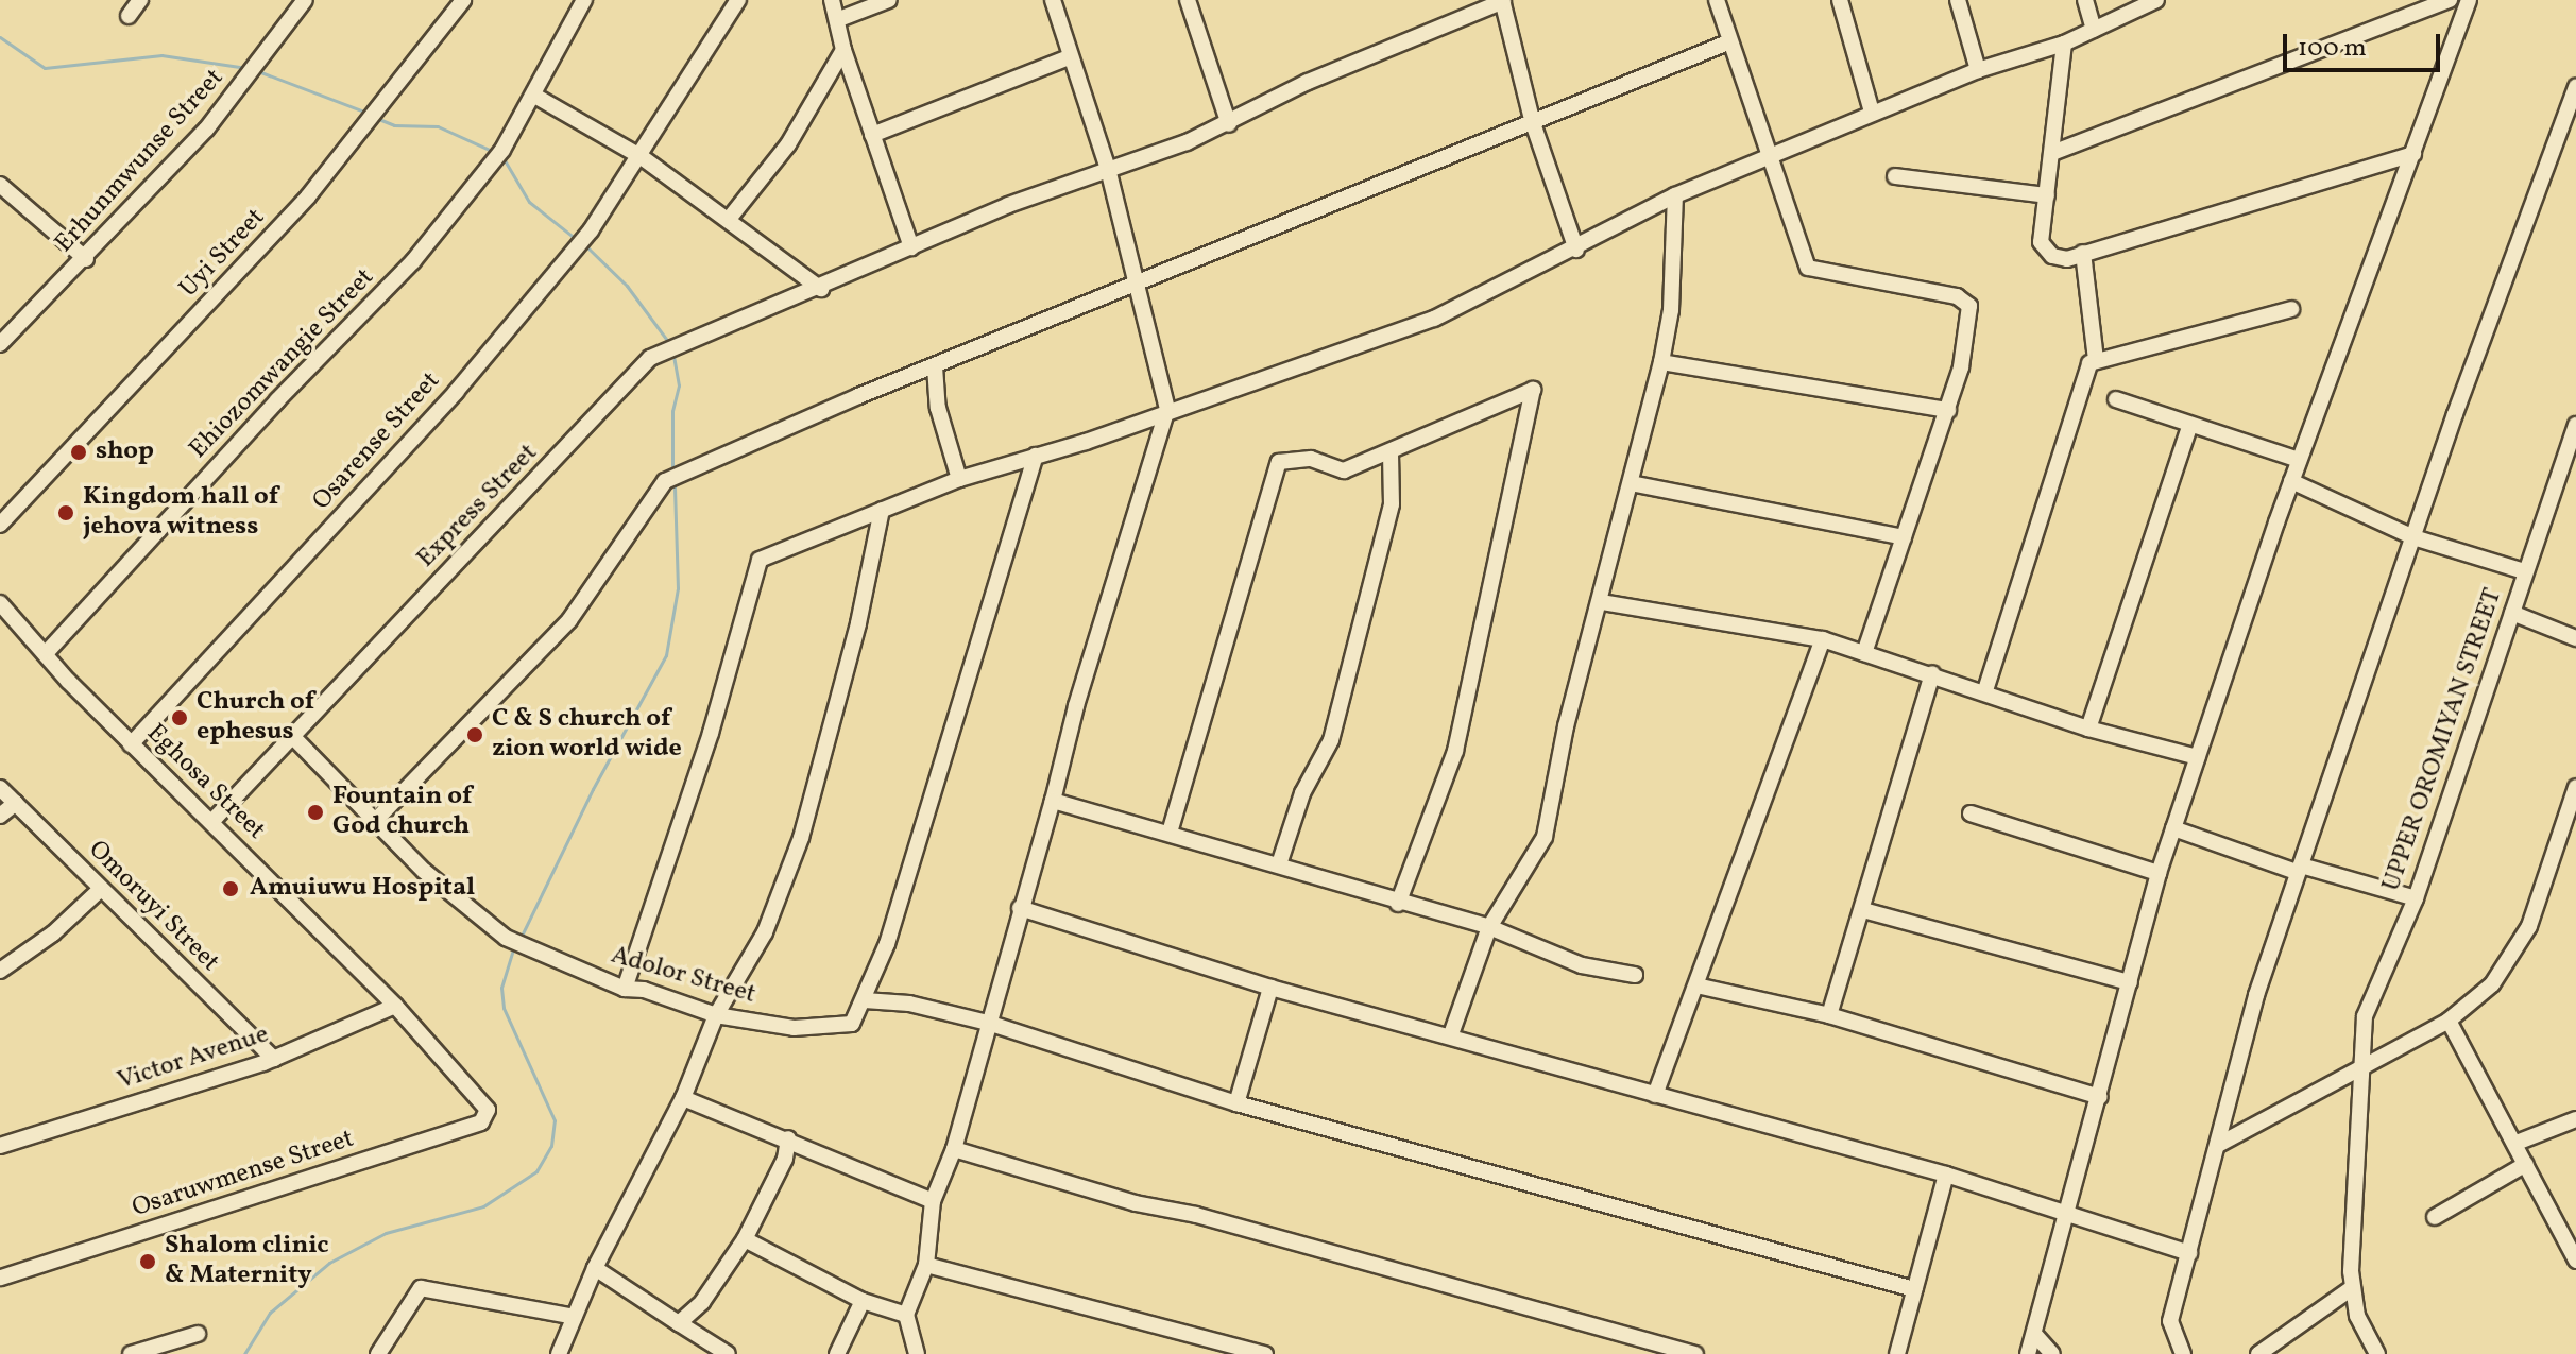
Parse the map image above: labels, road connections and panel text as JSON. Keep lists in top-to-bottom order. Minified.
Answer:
{"streets":{"street":["Erhunmwunse Street","Uyi Street","Ehiozomwangie Street","Osarense Street","Express Street","UPPER OROMIYAN STREET","Eghosa Street","Omoruyi Street","Adolor Street","Victor Avenue","Osaruwmense Street"]},"crossings":[["Ehiozomwangie Street","Eghosa Street"],["Osarense Street","Eghosa Street"],["Express Street","Eghosa Street"],["Express Street","Adolor Street"],["Eghosa Street","Victor Avenue"],["Eghosa Street","Osaruwmense Street"],["Omoruyi Street","Victor Avenue"]],"places":["shop","Kingdom hall of jehova witness","Church of ephesus","C & S church of zion world wide","Fountain of God church","Amuiuwu Hospital","Shalom clinic & Maternity"],"scale_bar":"100 m"}
